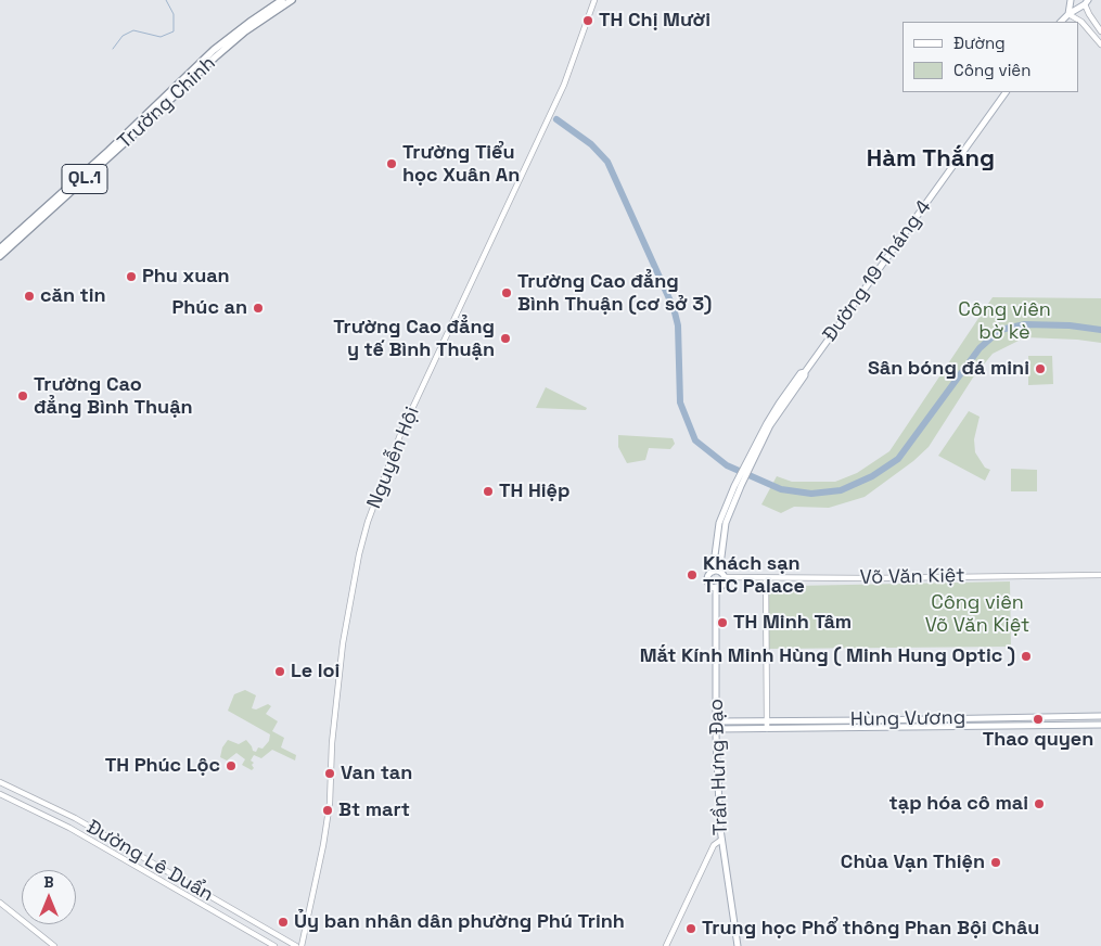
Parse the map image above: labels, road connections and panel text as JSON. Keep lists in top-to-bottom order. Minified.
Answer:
{"streets":{"highway":["Trường Chinh","QL.1"],"main road":["Đường 19 Tháng 4","Hùng Vương","Trần Hưng Đạo"],"street":["Nguyễn Hội","Võ Văn Kiệt","Đường Lê Duẩn"]},"crossings":[["Võ Văn Kiệt","Trần Hưng Đạo"],["Hùng Vương","Trần Hưng Đạo"]],"districts":["Hàm Thắng"],"parks":["Công viên bờ kè","Công viên Võ Văn Kiệt"],"places":["TH Chị Mười","Trường Tiểu học Xuân An","Phu xuan","Trường Cao đẳng Bình Thuận (cơ sở 3)","căn tin","Phúc an","Trường Cao đẳng y tế Bình Thuận","Sân bóng đá mini","Trường Cao đẳng Bình Thuận","TH Hiệp","Khách sạn TTC Palace","TH Minh Tâm","Mắt Kính Minh Hùng ( Minh Hung Optic )","Le loi","Thao quyen","TH Phúc Lộc","Van tan","tạp hóa cô mai","Bt mart","Chùa Vạn Thiện","Ủy ban nhân dân phường Phú Trinh","Trung học Phổ thông Phan Bội Châu"],"legend":["Đường","Công viên"],"north":"top"}
